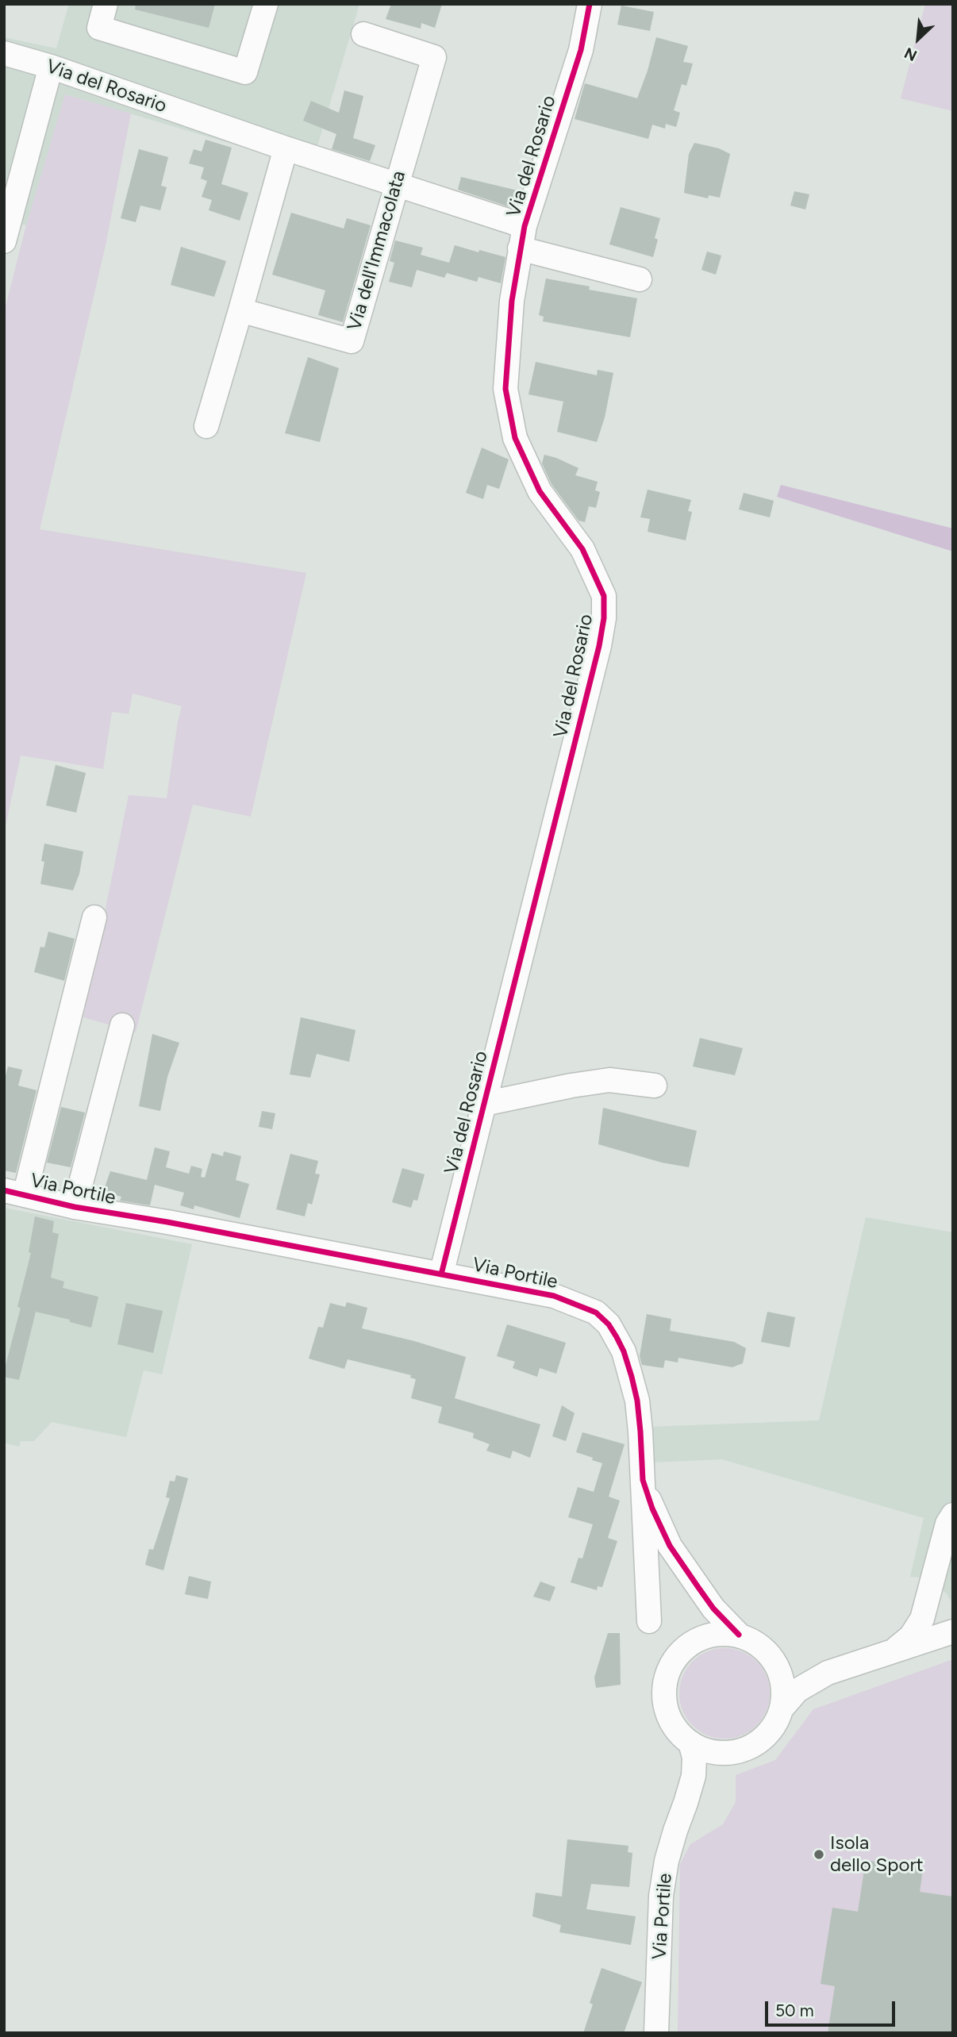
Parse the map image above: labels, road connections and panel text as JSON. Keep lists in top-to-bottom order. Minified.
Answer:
{"streets":{"street":["Via del Rosario","Via dell'Immacolata","Via Portile"]},"crossings":[["Via del Rosario","Via dell'Immacolata"],["Via del Rosario","Via Portile"]],"places":["Isola dello Sport"],"scale_bar":"50 m","north":"bottom left"}
